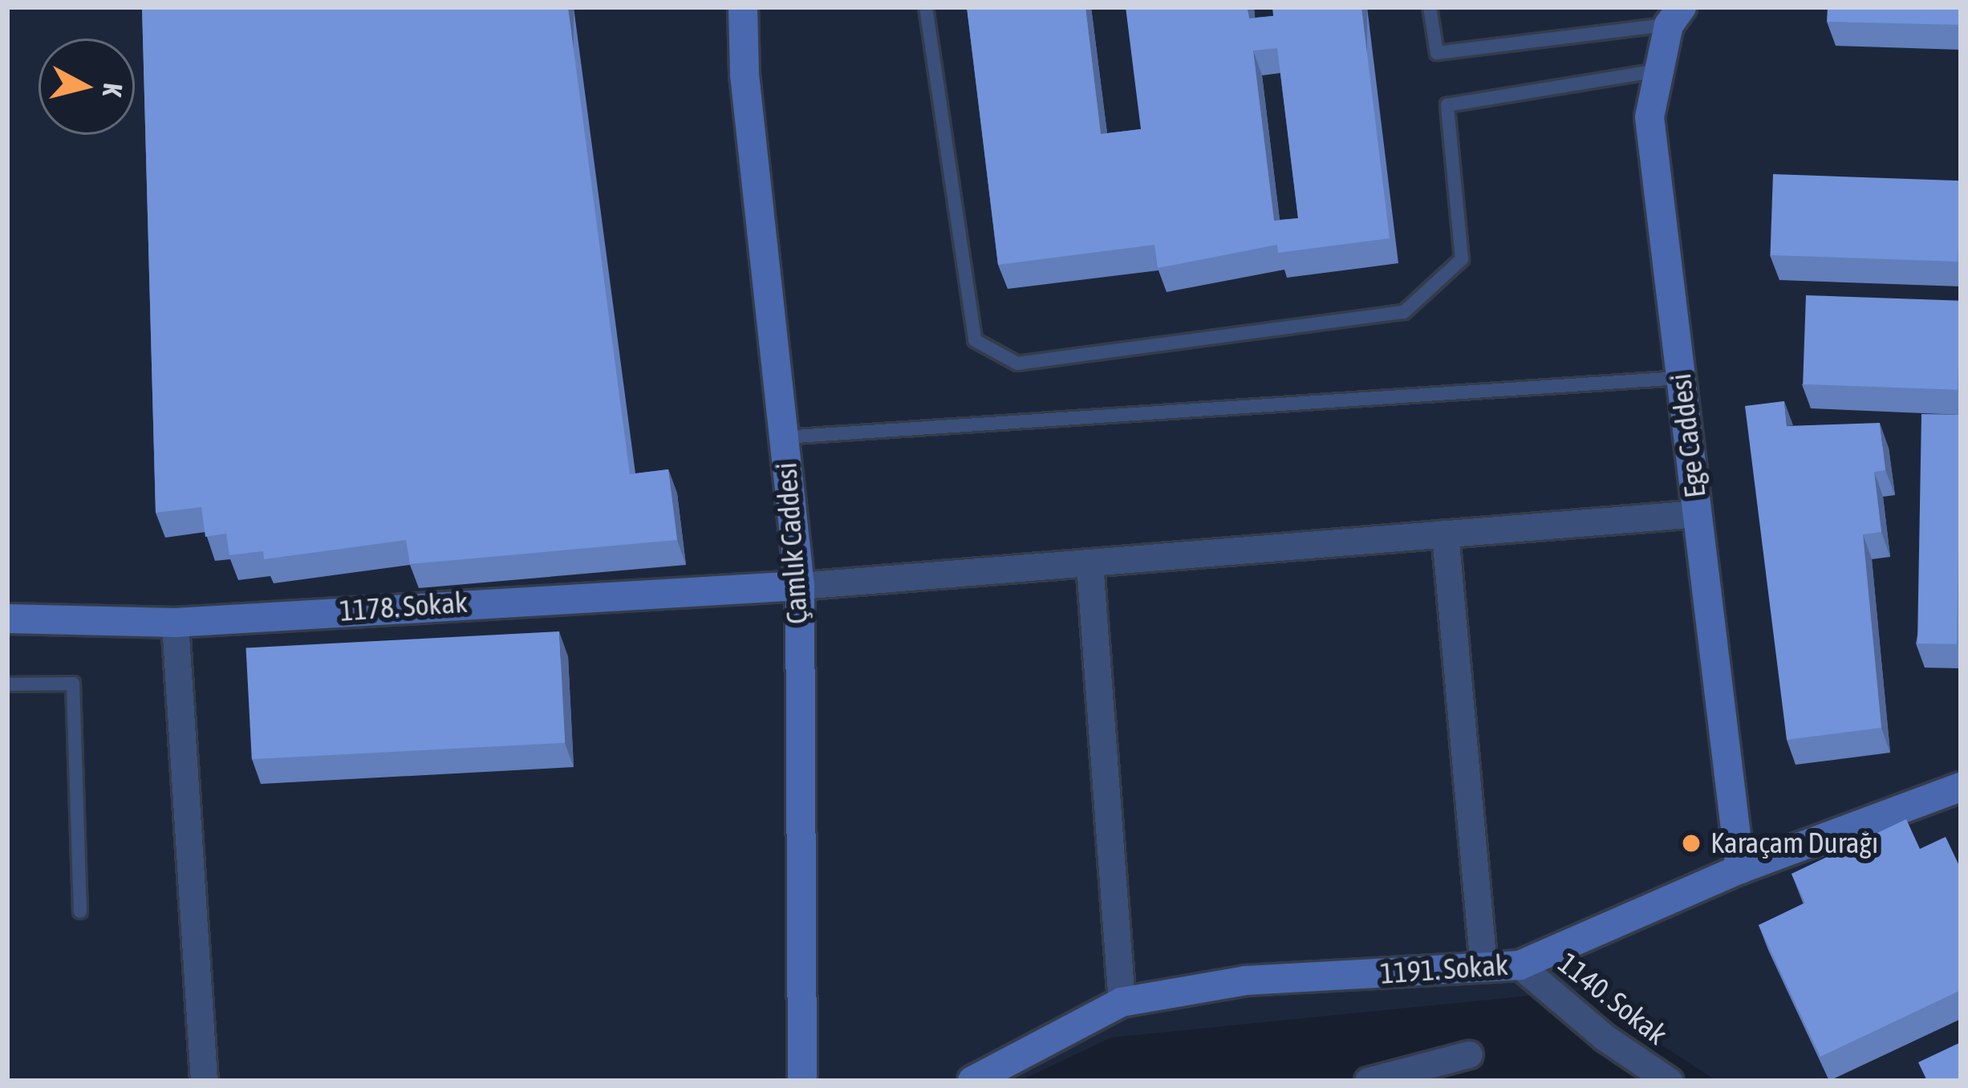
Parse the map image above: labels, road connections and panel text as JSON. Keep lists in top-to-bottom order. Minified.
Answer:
{"streets":{"street":["Ege Caddesi","Çamlık Caddesi","1178. Sokak","1191. Sokak","1140. Sokak"]},"crossings":[["Ege Caddesi","1191. Sokak"],["Çamlık Caddesi","1178. Sokak"],["1191. Sokak","1140. Sokak"]],"places":["Karaçam Durağı"],"north":"right"}
